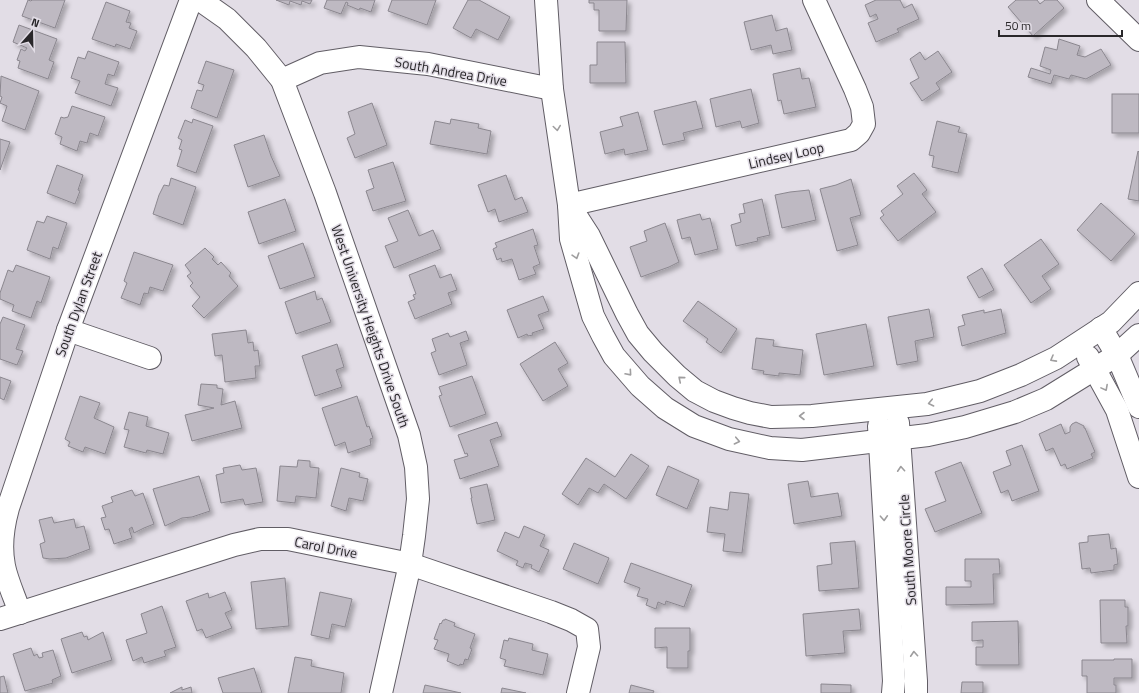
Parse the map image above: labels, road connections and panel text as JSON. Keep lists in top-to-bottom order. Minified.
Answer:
{"streets":{"street":["South Andrea Drive","Lindsey Loop","South Dylan Street","West University Heights Drive South","Carol Drive","South Moore Circle"]},"crossings":[["South Andrea Drive","West University Heights Drive South"],["South Dylan Street","Carol Drive"],["West University Heights Drive South","Carol Drive"]],"scale_bar":"50 m","north":"top"}
